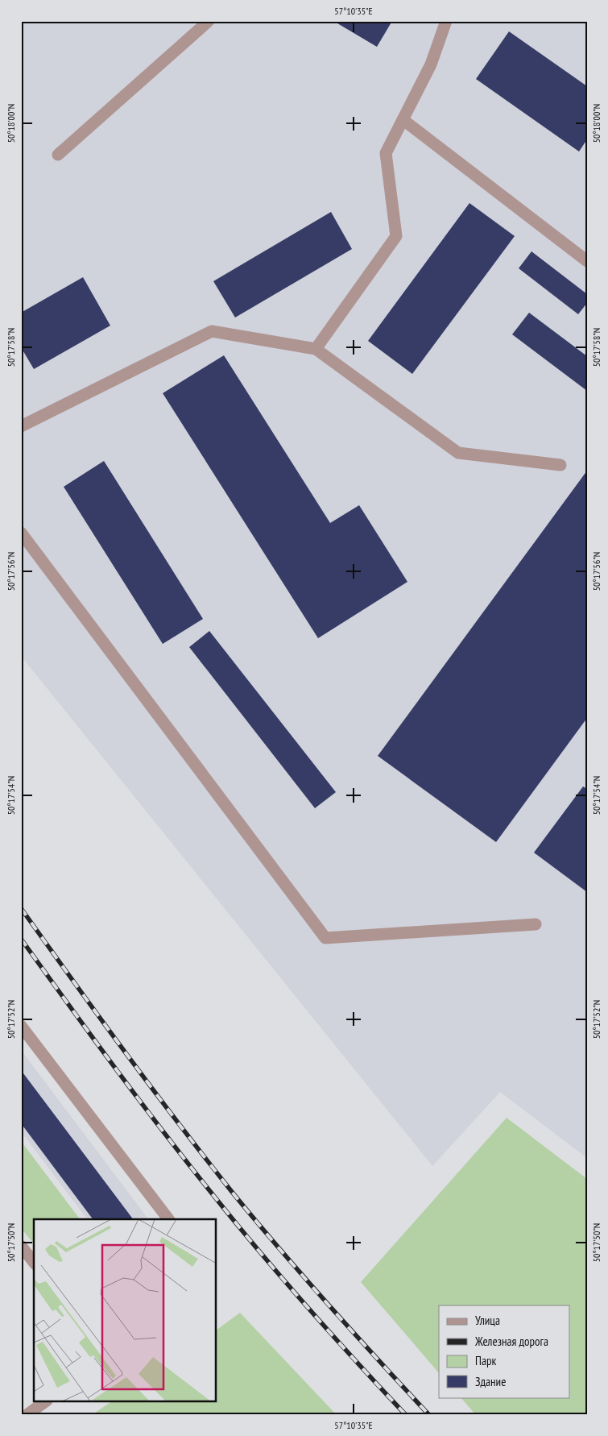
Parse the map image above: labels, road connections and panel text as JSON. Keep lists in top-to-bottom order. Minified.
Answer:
{"legend":["Улица","Железная дорога","Парк","Здание"],"coordinates":["57°10'35\"E","50°18'00\"N","50°17'58\"N","50°17'56\"N","50°17'54\"N","50°17'52\"N","50°17'50\"N"]}
